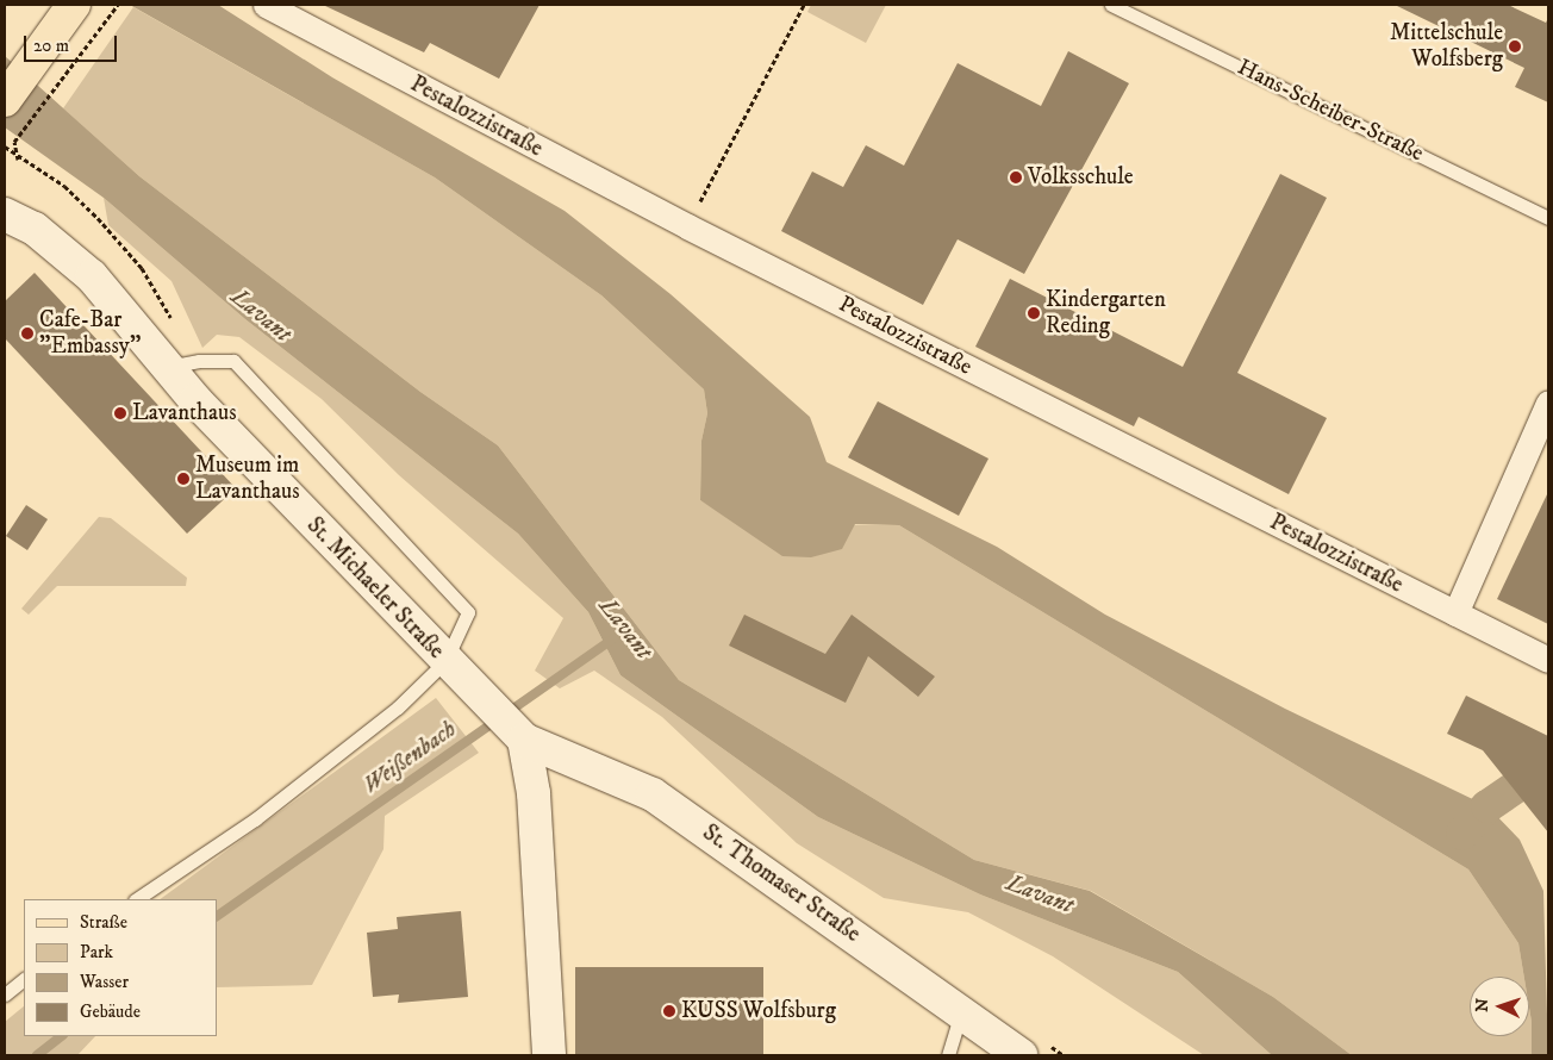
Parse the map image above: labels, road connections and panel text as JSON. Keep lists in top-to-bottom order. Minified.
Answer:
{"streets":{"main road":["St. Michaeler Straße","St. Thomaser Straße"],"street":["Pestalozzistraße"],"lane":["Hans-Scheiber-Straße"]},"crossings":[["St. Michaeler Straße","St. Thomaser Straße"]],"water":["Lavant","Weißenbach"],"places":["Mittelschule Wolfsberg","Volksschule","Kindergarten Reding","Cafe-Bar \"Embassy\"","Lavanthaus","Museum im Lavanthaus","KUSS Wolfsburg"],"legend":["Straße","Park","Wasser","Gebäude"],"scale_bar":"20 m","north":"left"}
